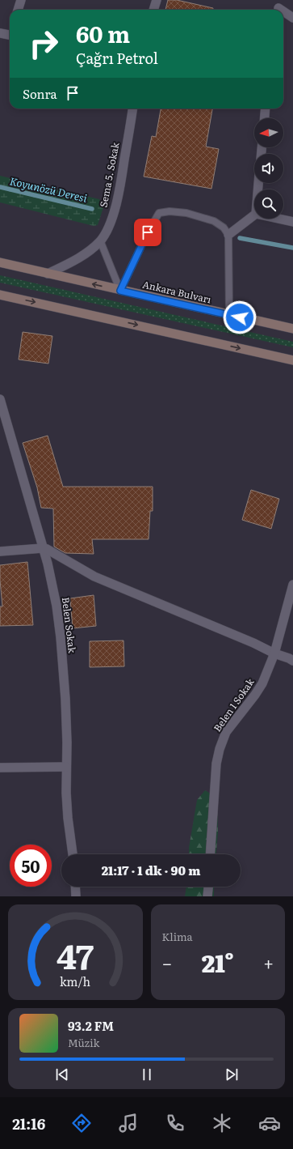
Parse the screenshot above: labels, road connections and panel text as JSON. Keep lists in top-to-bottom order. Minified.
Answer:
{"streets":{"main road":["Ankara Bulvarı"],"street":["Sema 5. Sokak","Belen Sokak","Belen 1 Sokak"]},"crossings":[["Sema 5. Sokak","Ankara Bulvarı"]],"water":["Koyunözü Deresi"],"north":"left","page":{"turn":["60 m","Çağrı Petrol"],"then":"Sonra","limit":"50","trip":"21:17 · 1 dk · 90 m","tile":"Klima","heat":["−","21°","+"],"song":["93.2 FM","Müzik"],"tabs":"21:16","gauge":["47","km/h"]}}
